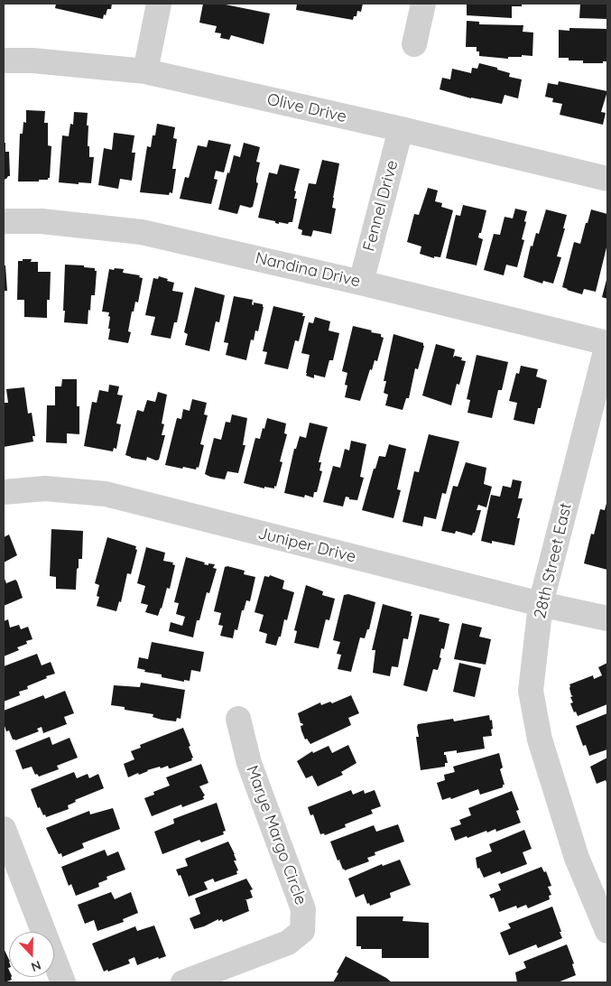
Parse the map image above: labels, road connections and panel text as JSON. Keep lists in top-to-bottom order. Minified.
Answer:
{"streets":{"street":["Olive Drive","Fennel Drive","Nandina Drive","Juniper Drive","28th Street East","Marye Margo Circle"]},"crossings":[["Olive Drive","Fennel Drive"],["Fennel Drive","Nandina Drive"],["Nandina Drive","28th Street East"],["Juniper Drive","28th Street East"]],"north":"bottom"}
